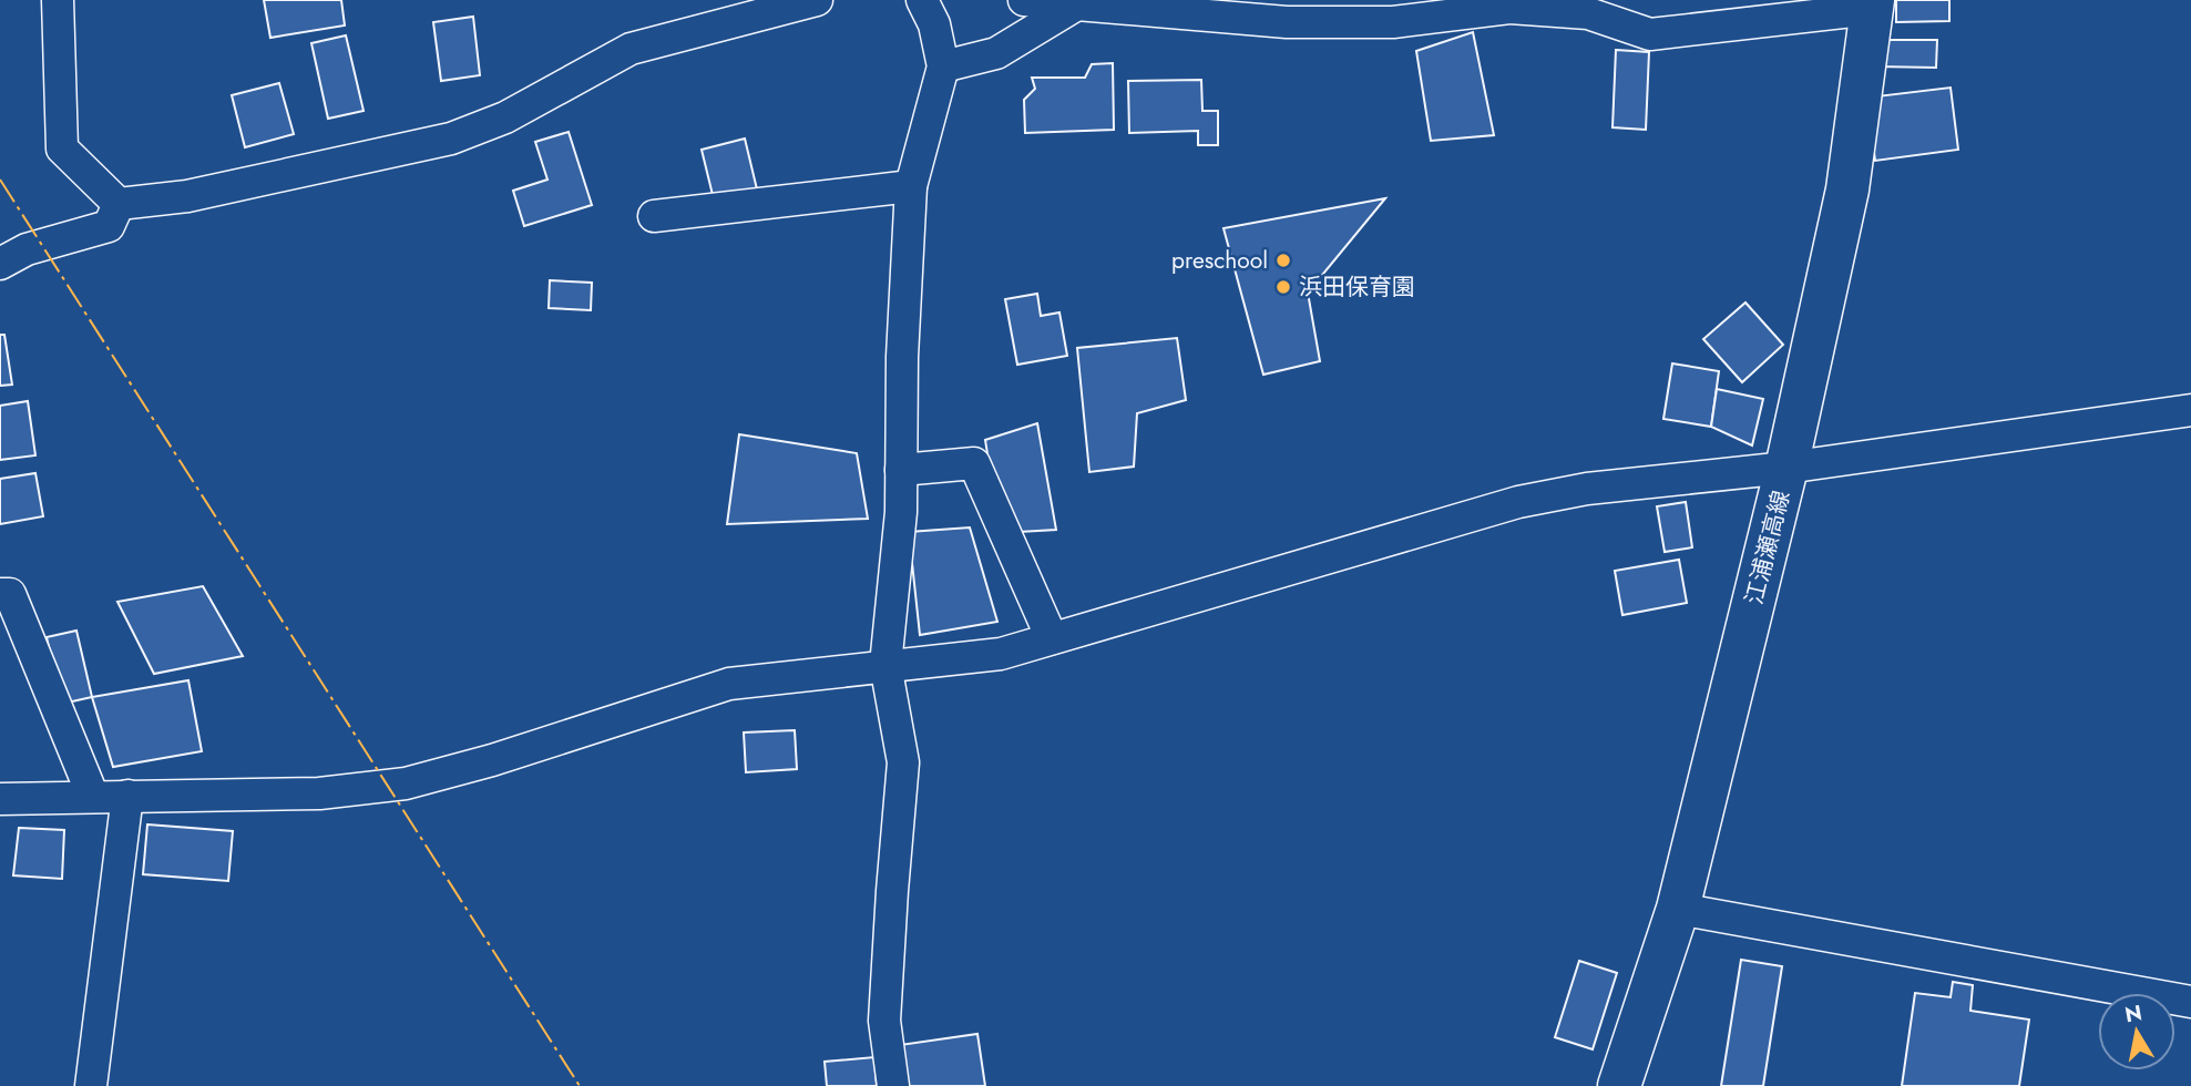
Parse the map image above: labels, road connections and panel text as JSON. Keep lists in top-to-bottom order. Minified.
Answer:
{"streets":{"main road":["江浦瀬高線"]},"places":["preschool","浜田保育園"],"north":"top"}
